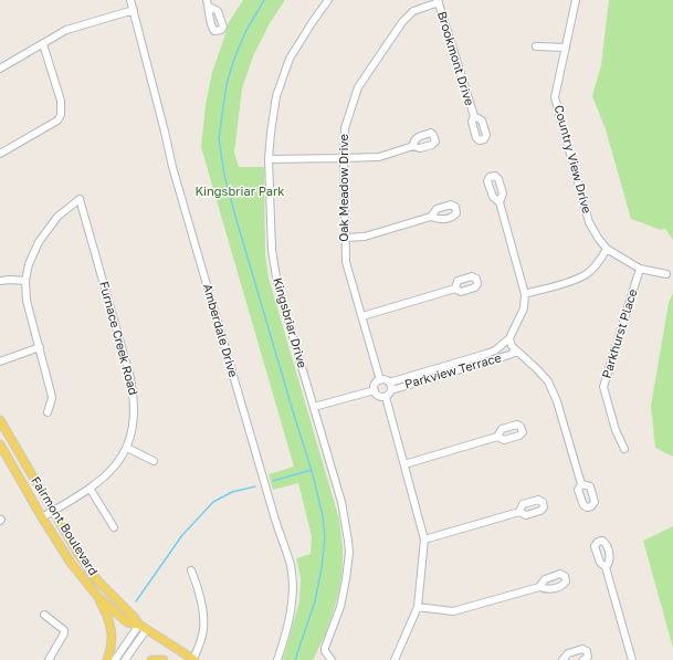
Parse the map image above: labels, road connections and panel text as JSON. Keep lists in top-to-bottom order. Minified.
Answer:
{"streets":{"main road":["Fairmont Boulevard"],"street":["Brookmont Drive","Country View Drive","Oak Meadow Drive","Kingsbriar Drive","Amberdale Drive","Parkhurst Place","Furnace Creek Road","Parkview Terrace"]},"crossings":[["Brookmont Drive","Oak Meadow Drive"],["Country View Drive","Parkhurst Place"],["Oak Meadow Drive","Parkview Terrace"],["Furnace Creek Road","Fairmont Boulevard"]],"parks":["Kingsbriar Park"]}
